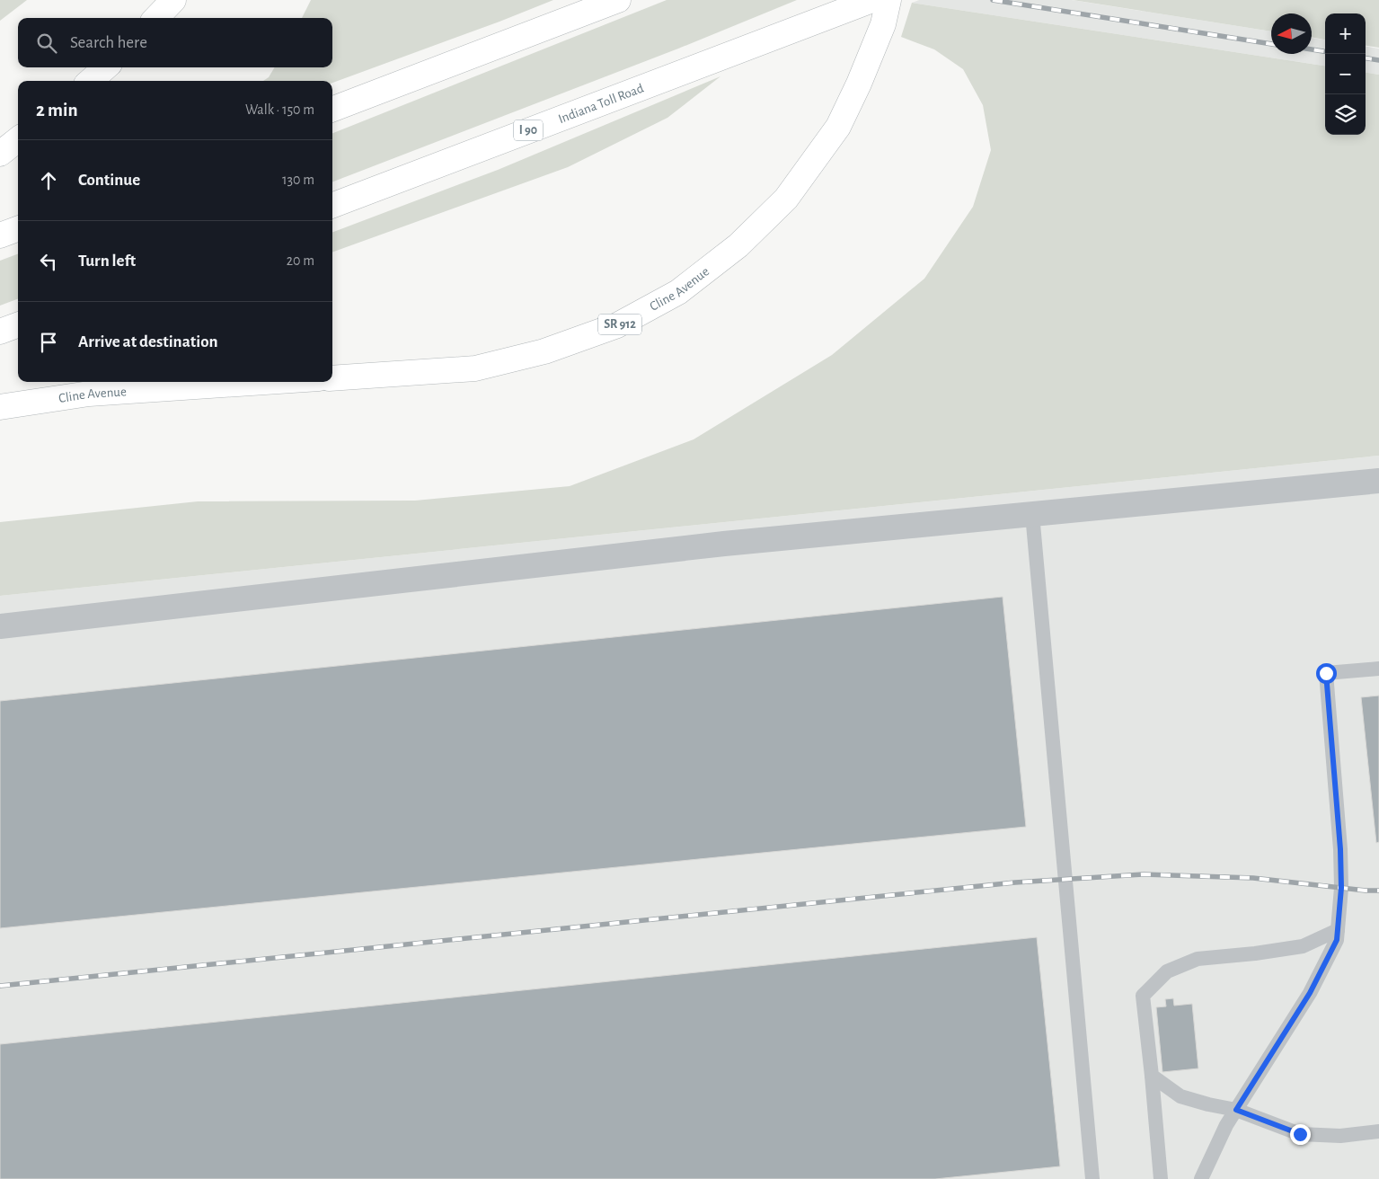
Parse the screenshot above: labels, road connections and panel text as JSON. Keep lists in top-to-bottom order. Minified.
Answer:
{"streets":{"highway":["Indiana Toll Road","I 90","Cline Avenue","SR 912"]},"north":"left","page":{"map_buttons":["+","−"],"search":"Search here","heading":["2 min","Walk · 150 m"],"list":[["Continue","130 m"],["Turn left","20 m"],"Arrive at destination"]}}
